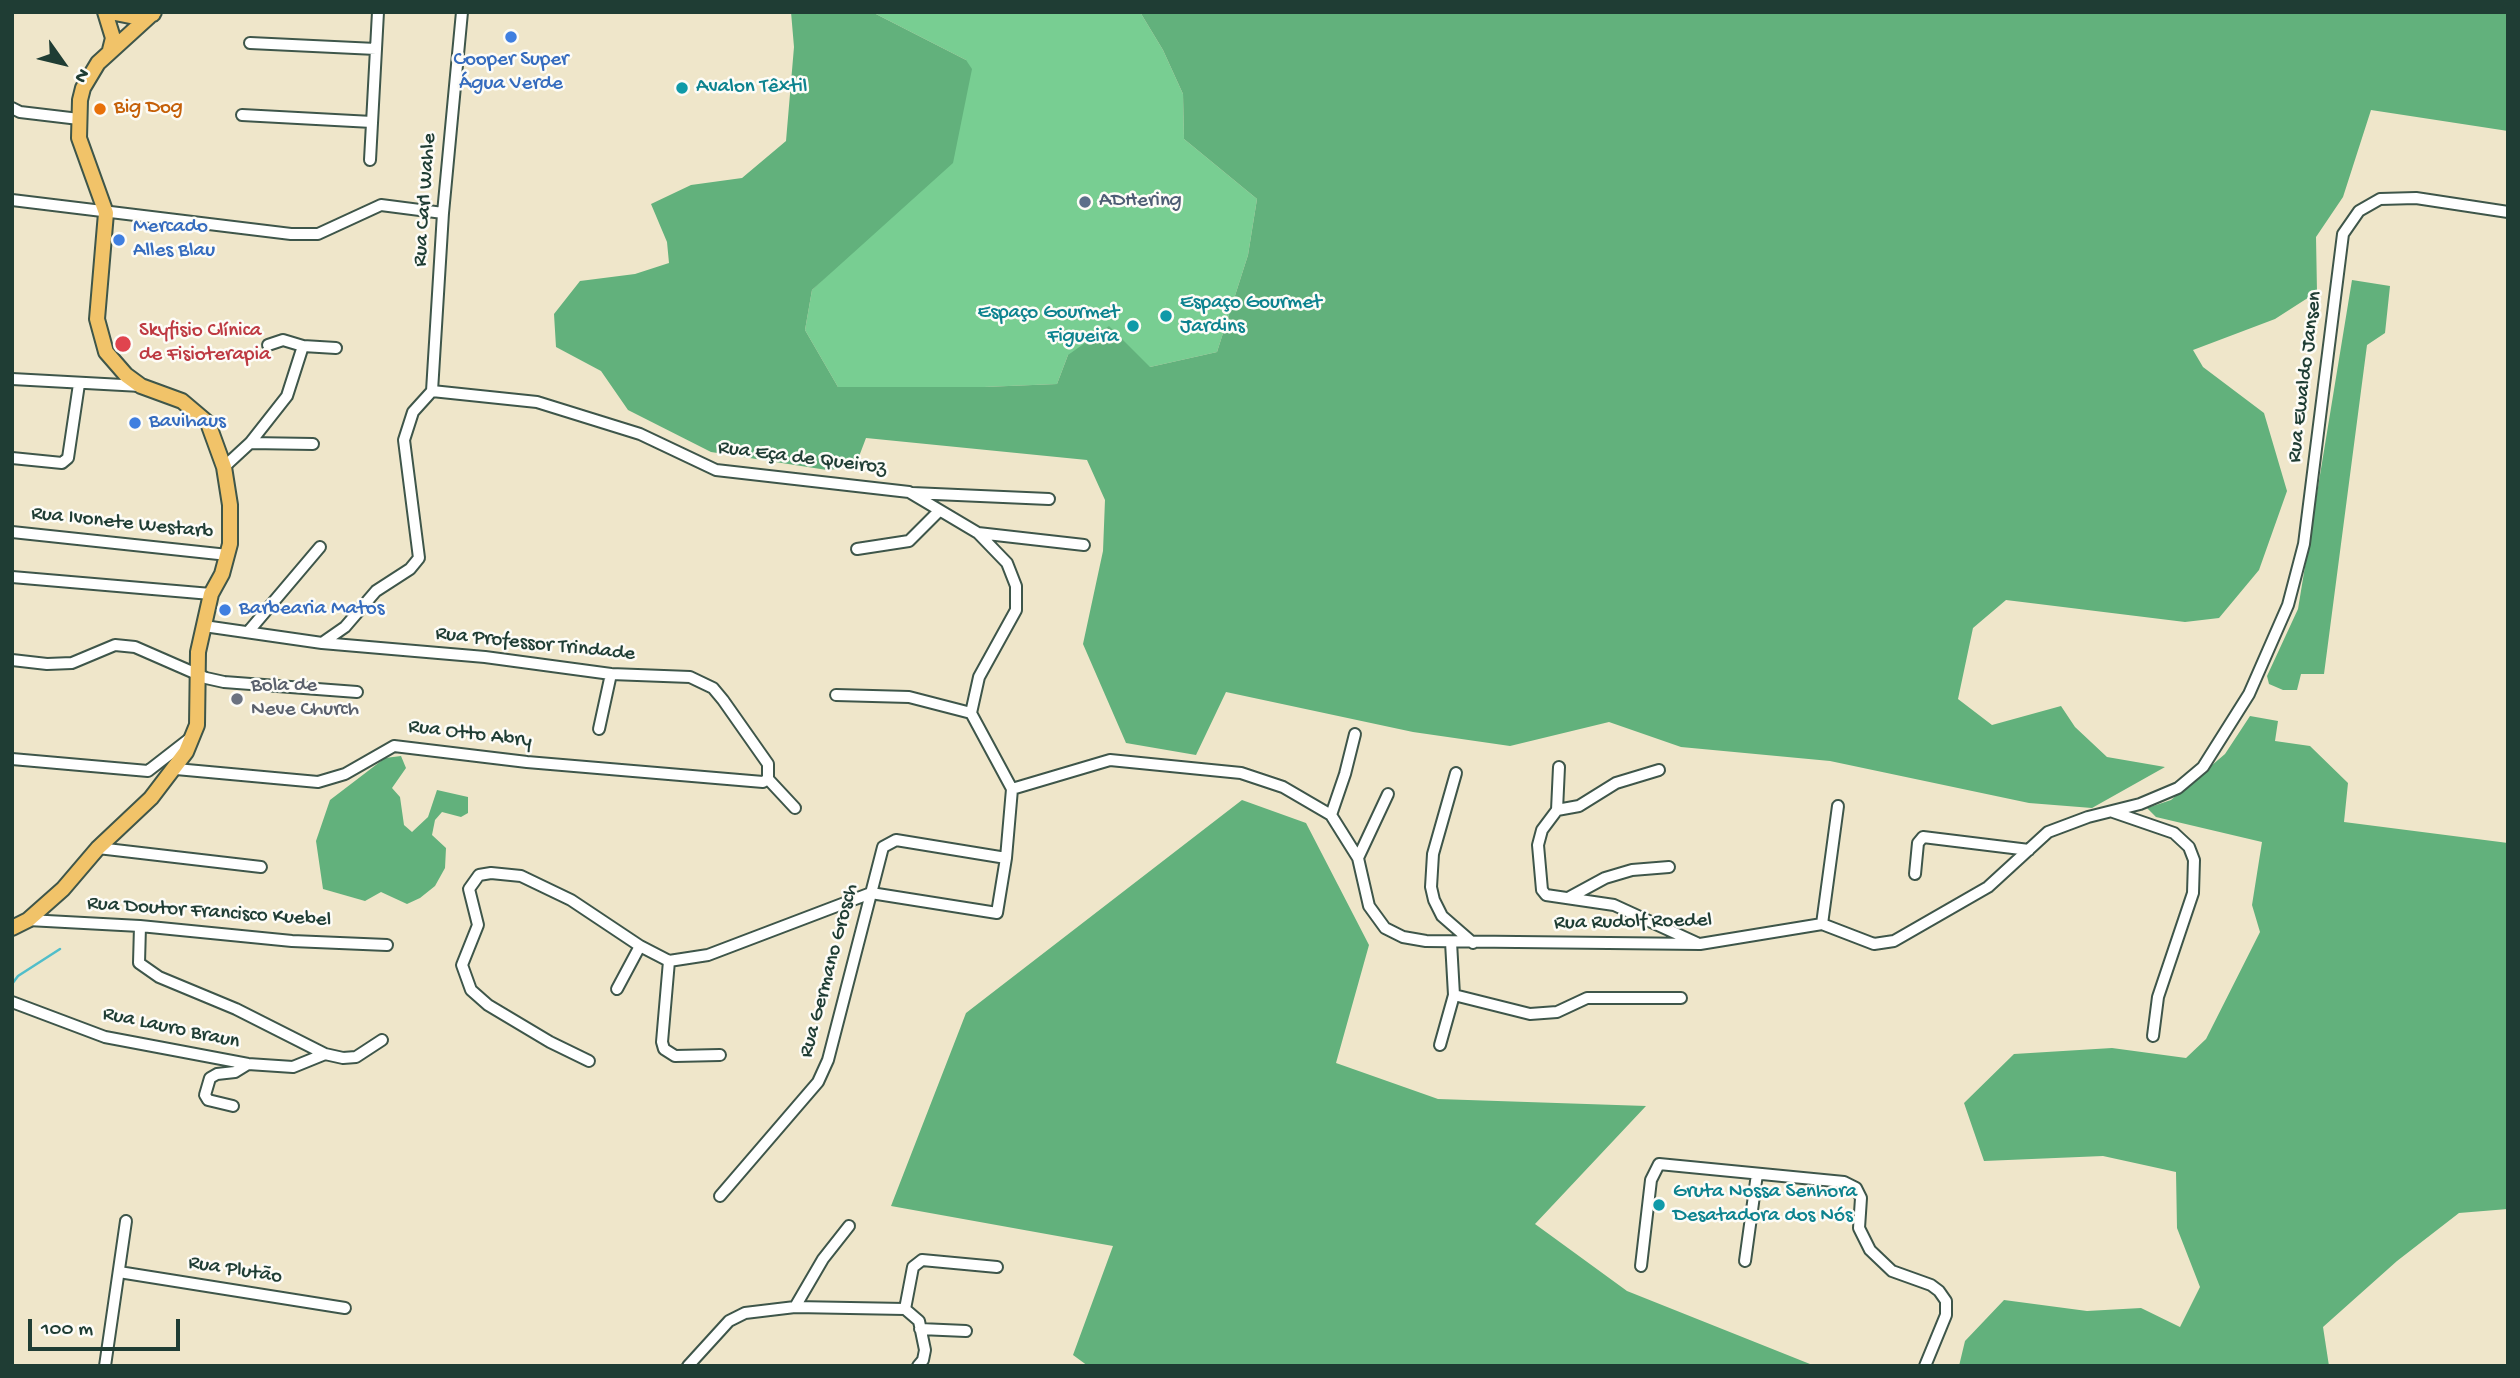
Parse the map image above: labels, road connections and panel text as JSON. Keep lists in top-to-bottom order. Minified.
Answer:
{"streets":{"street":["Rua Carl Wahle","Rua Ewaldo Jansen","Rua Eça de Queiroz","Rua Ivonete Westarb","Rua Professor Trindade","Rua Otto Abry","Rua Doutor Francisco Kuebel","Rua Rudolf Roedel","Rua Germano Grosch","Rua Lauro Braun","Rua Plutão"]},"crossings":[["Rua Carl Wahle","Rua Eça de Queiroz"],["Rua Professor Trindade","Rua Otto Abry"]],"places":["Cooper Super Água Verde","Avalon Têxtil","Big Dog","ADHering","Mercado Alles Blau","Espaço Gourmet Jardins","Espaço Gourmet Figueira","Skyfisio Clínica de Fisioterapia","Bavihaus","Barbearia Matos","Bola de Neve Church","Gruta Nossa Senhora Desatadora dos Nós"],"scale_bar":"100 m","north":"bottom right"}
